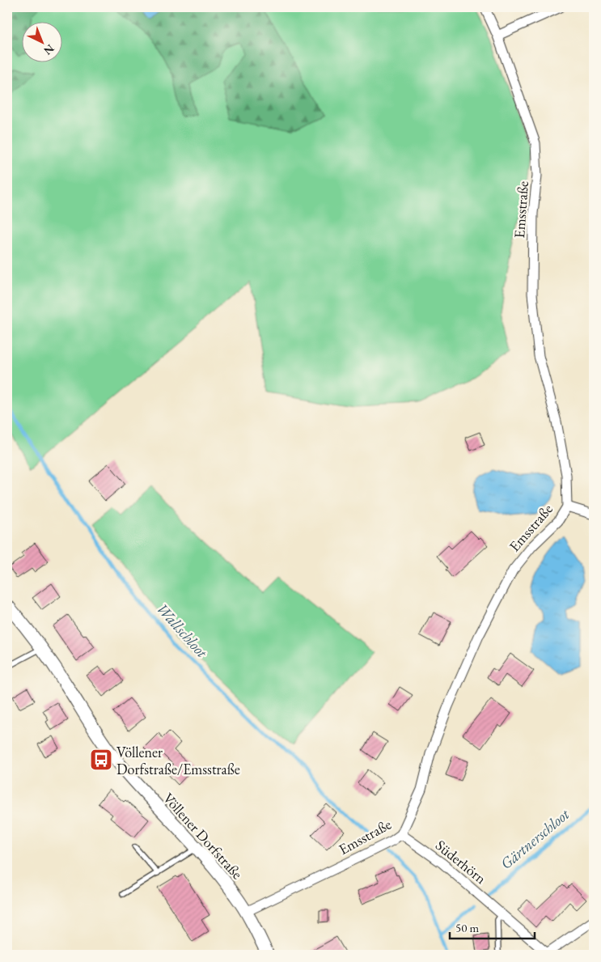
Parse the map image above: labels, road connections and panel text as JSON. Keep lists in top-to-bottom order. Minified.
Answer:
{"streets":{"street":["Emsstraße","Völlener Dorfstraße","Süderhörn"]},"crossings":[["Emsstraße","Völlener Dorfstraße"],["Emsstraße","Süderhörn"]],"water":["Wallschloot","Gärtnerschloot"],"places":{"bus stop":["Völlener Dorfstraße/Emsstraße"]},"scale_bar":"50 m","north":"bottom right"}
